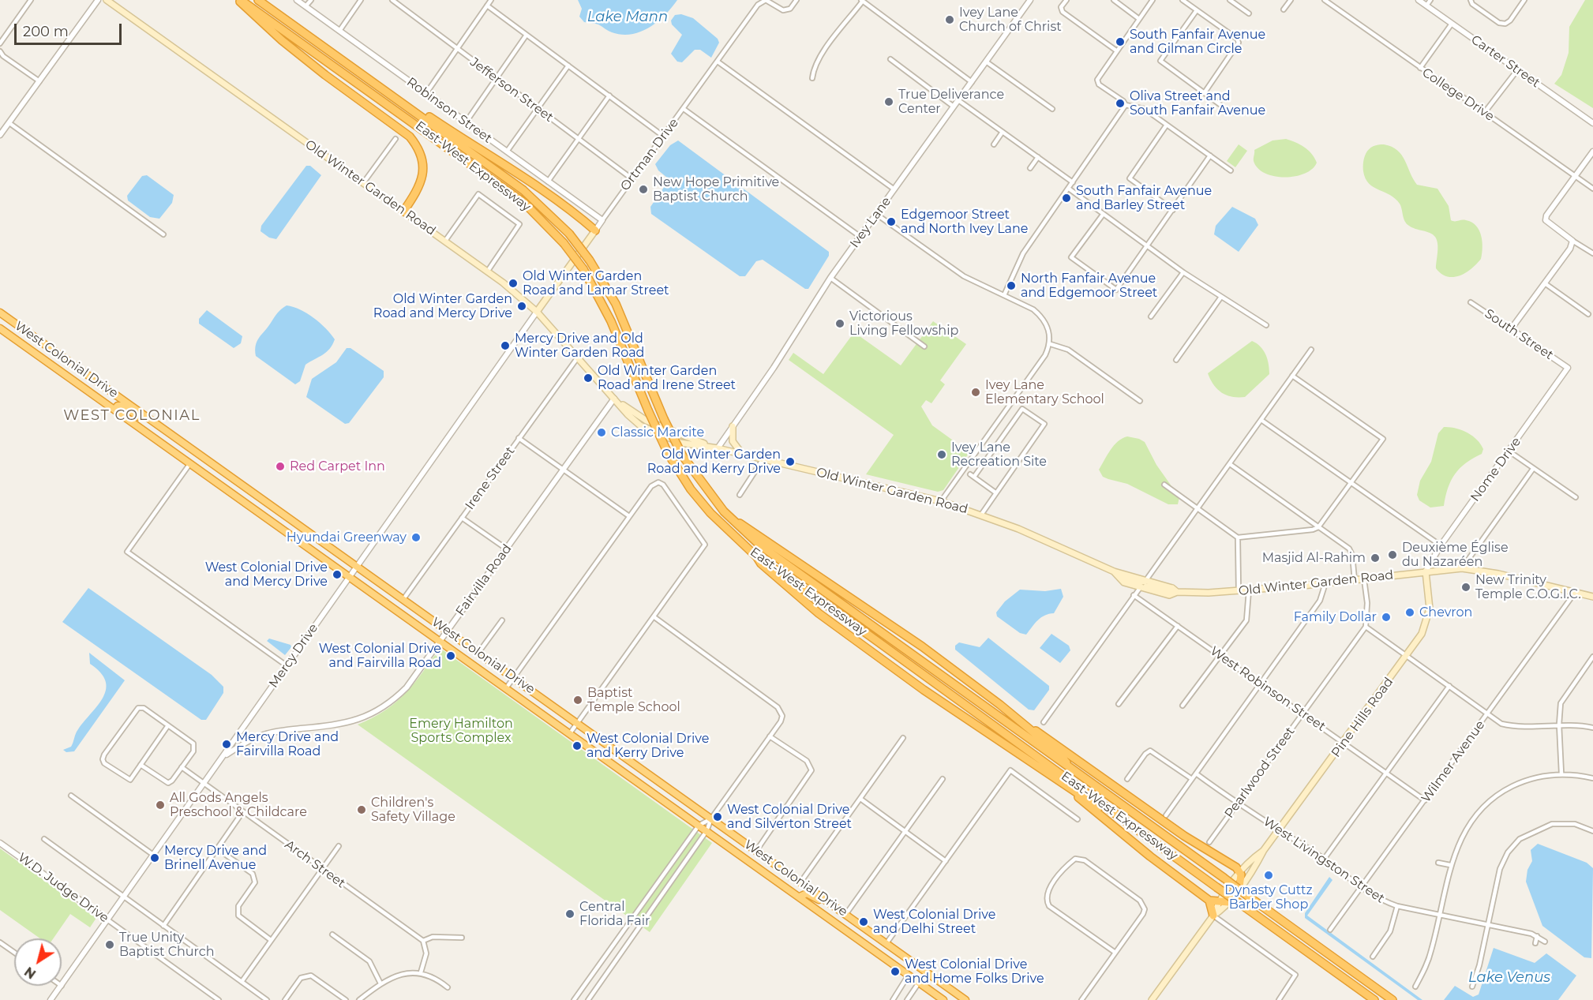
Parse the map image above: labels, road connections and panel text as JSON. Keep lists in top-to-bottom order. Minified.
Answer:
{"streets":{"highway":["East-West Expressway","West Colonial Drive"],"main road":["Ortman Drive","Old Winter Garden Road","Pine Hills Road"],"street":["Carter Street","Jefferson Street","College Drive","Robinson Street","Ivey Lane","South Street","Nome Drive","Irene Street","Fairvilla Road","Mercy Drive","West Robinson Street","Wilmer Avenue","Pearlwood Street","West Livingston Street","Arch Street","W.D. Judge Drive"]},"crossings":[["Jefferson Street","Ortman Drive"],["Robinson Street","Ortman Drive"],["Ortman Drive","Old Winter Garden Road"],["Ortman Drive","Mercy Drive"],["Old Winter Garden Road","Ivey Lane"],["Old Winter Garden Road","Nome Drive"],["Old Winter Garden Road","Irene Street"],["Old Winter Garden Road","Fairvilla Road"],["Old Winter Garden Road","Mercy Drive"],["Old Winter Garden Road","Pine Hills Road"],["Old Winter Garden Road","Wilmer Avenue"],["South Street","Nome Drive"],["West Colonial Drive","Irene Street"],["West Colonial Drive","Fairvilla Road"],["West Colonial Drive","Mercy Drive"],["Nome Drive","Pine Hills Road"],["Fairvilla Road","Mercy Drive"],["Mercy Drive","Arch Street"],["Mercy Drive","W.D. Judge Drive"],["West Robinson Street","Pine Hills Road"],["West Robinson Street","Wilmer Avenue"],["West Robinson Street","Pearlwood Street"],["Pine Hills Road","West Livingston Street"],["Wilmer Avenue","West Livingston Street"],["Pearlwood Street","West Livingston Street"]],"districts":["WEST COLONIAL"],"water":["Lake Mann","Lake Venus"],"parks":["Emery Hamilton Sports Complex"],"places":["Ivey Lane Church of Christ","South Fanfair Avenue and Gilman Circle","True Deliverance Center","Oliva Street and South Fanfair Avenue","New Hope Primitive Baptist Church","South Fanfair Avenue and Barley Street","Edgemoor Street and North Ivey Lane","Old Winter Garden Road and Lamar Street","North Fanfair Avenue and Edgemoor Street","Old Winter Garden Road and Mercy Drive","Victorious Living Fellowship","Mercy Drive and Old Winter Garden Road","Old Winter Garden Road and Irene Street","Ivey Lane Elementary School","Classic Marcite","Ivey Lane Recreation Site","Old Winter Garden Road and Kerry Drive","Red Carpet Inn","Hyundai Greenway","Deuxième Église du Nazaréen","Masjid Al-Rahim","West Colonial Drive and Mercy Drive","New Trinity Temple C.O.G.I.C.","Chevron","Family Dollar","West Colonial Drive and Fairvilla Road","Baptist Temple School","Mercy Drive and Fairvilla Road","West Colonial Drive and Kerry Drive","All Gods Angels Preschool & Childcare","Children's Safety Village","West Colonial Drive and Silverton Street","Mercy Drive and Brinell Avenue","Dynasty Cuttz Barber Shop","Central Florida Fair","West Colonial Drive and Delhi Street","True Unity Baptist Church","West Colonial Drive and Home Folks Drive"],"scale_bar":"200 m","north":"bottom left"}
